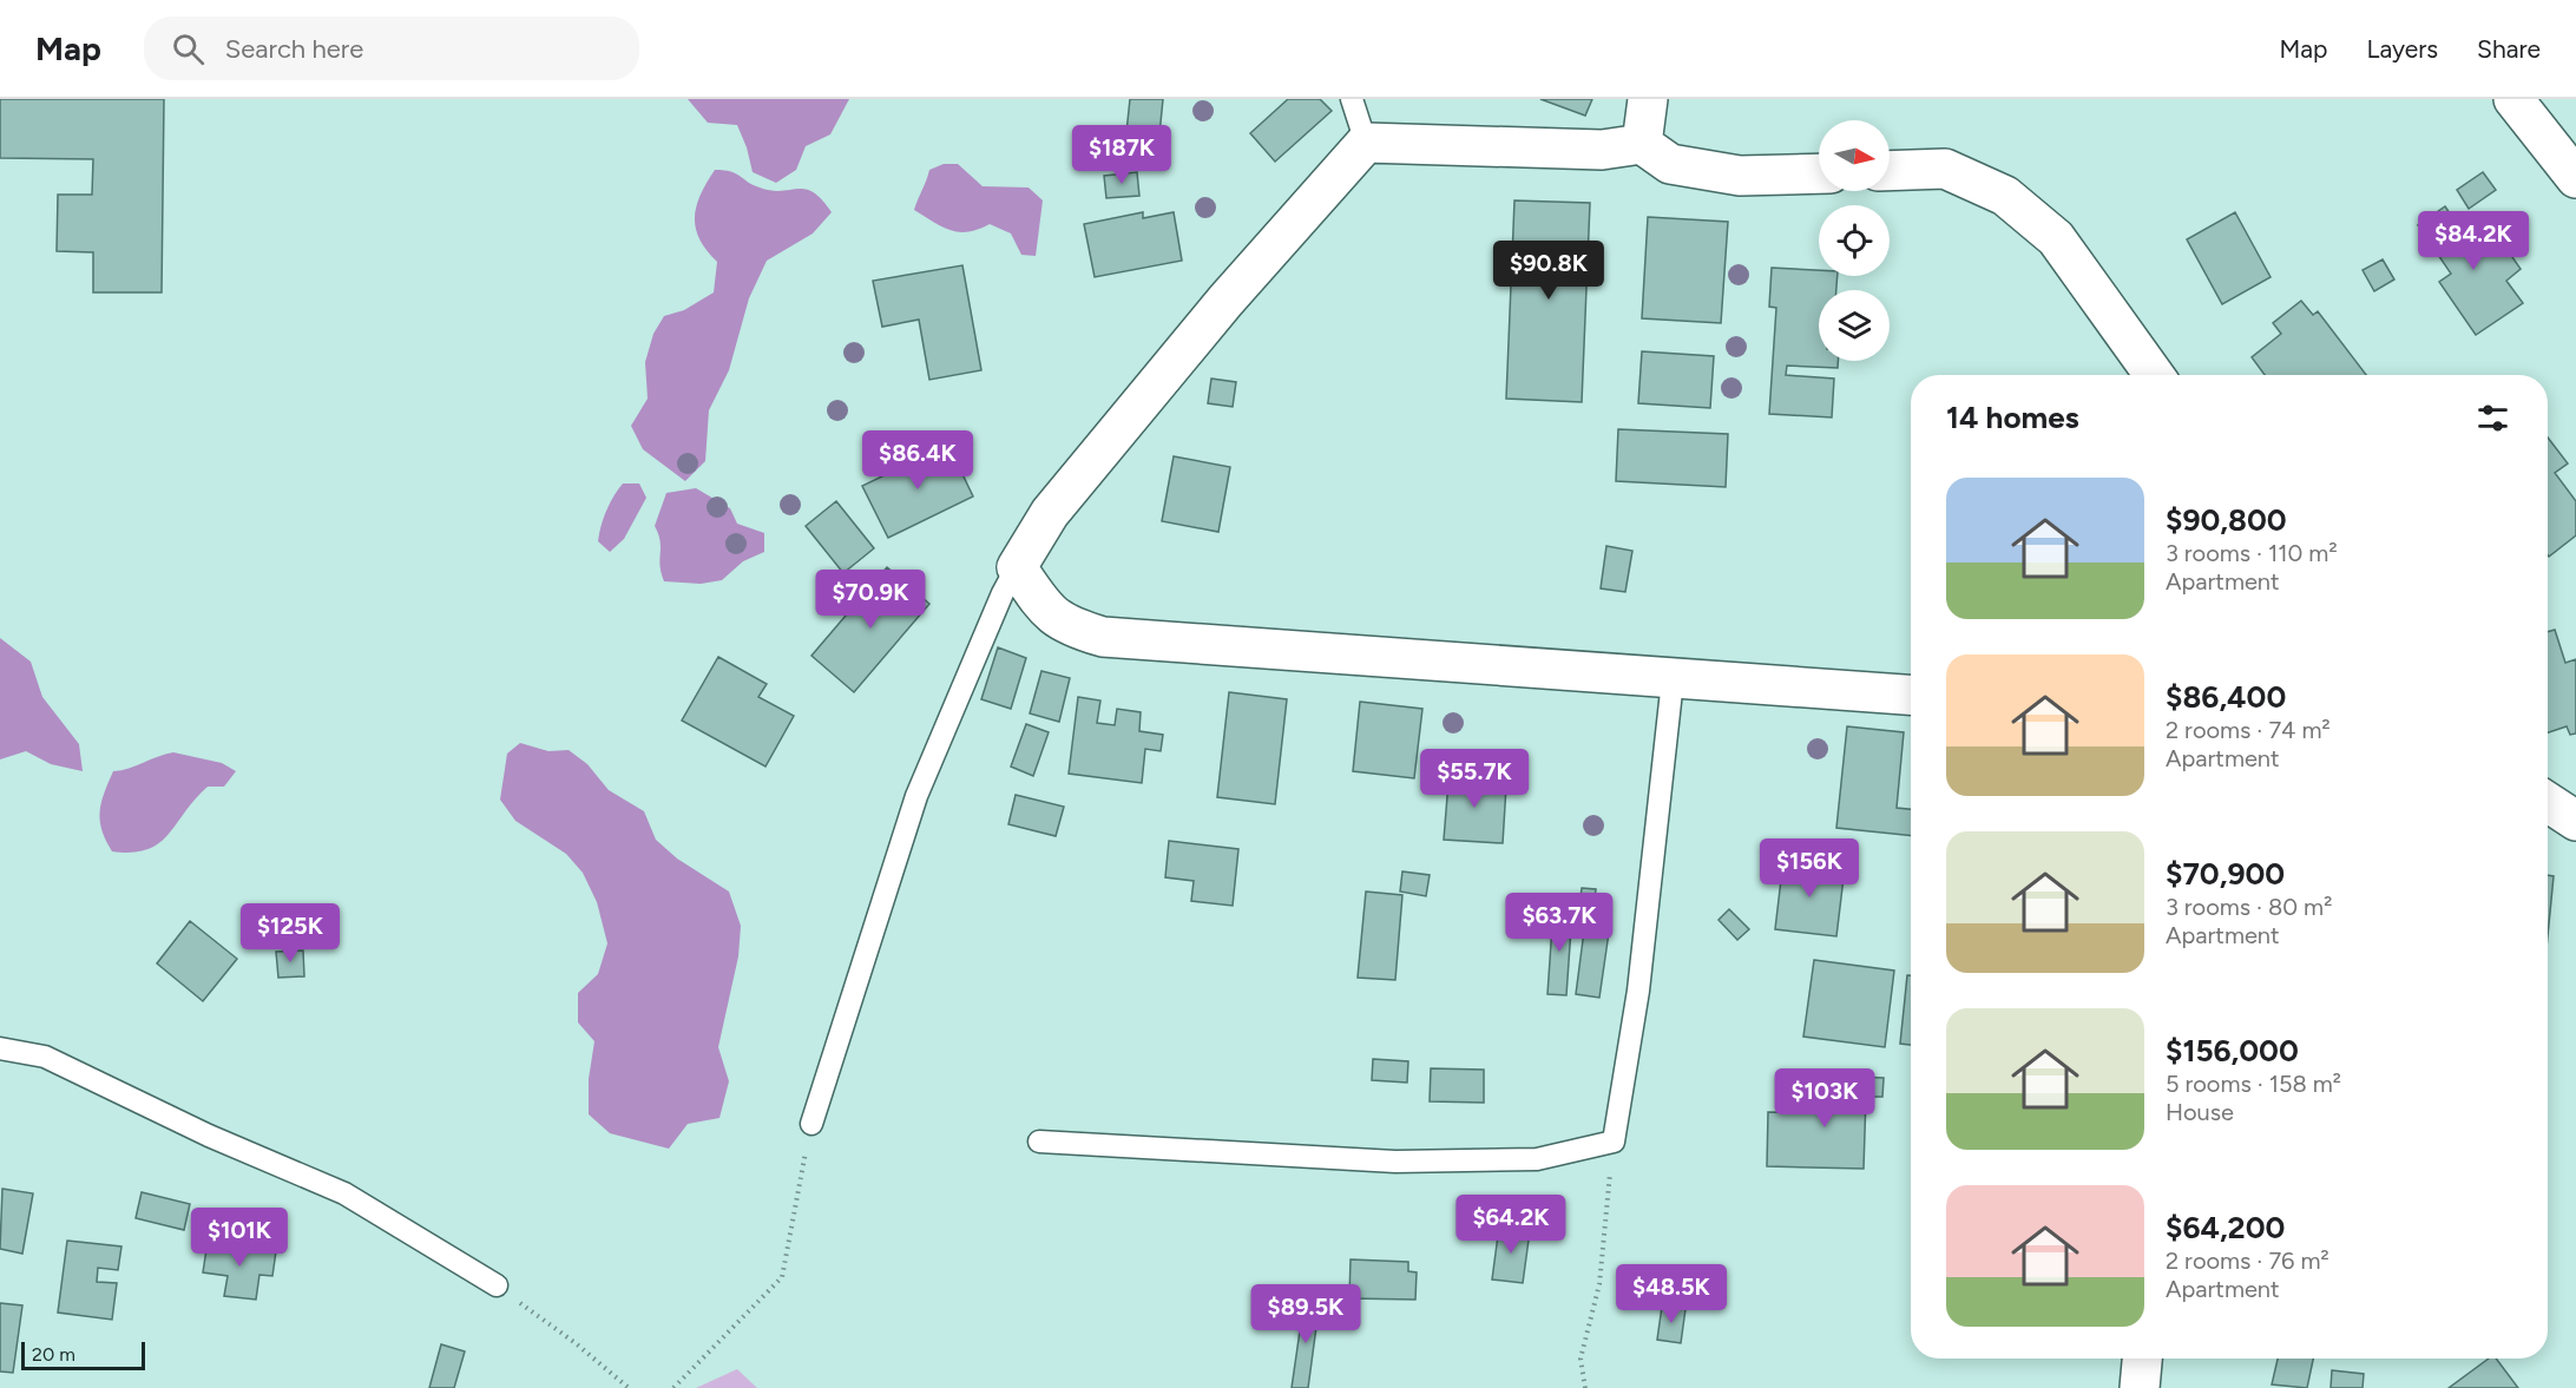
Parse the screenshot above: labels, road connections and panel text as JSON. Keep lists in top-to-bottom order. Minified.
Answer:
{"scale_bar":"20 m","north":"right","page":{"header":"Map","search":"Search here","nav":["Map","Layers","Share"],"price":["$187K","$84.2K","$90.8K","$86.4K","$70.9K","$55.7K","$156K","$63.7K","$125K","$103K","$64.2K","$101K","$48.5K","$89.5K"],"heading":"14 homes","list":[{"name":"$90,800","note":"3 rooms · 110 m² · Apartment"},{"name":"$86,400","note":"2 rooms · 74 m² · Apartment"},{"name":"$70,900","note":"3 rooms · 80 m² · Apartment"},{"name":"$156,000","note":"5 rooms · 158 m² · House"},{"name":"$64,200","note":"2 rooms · 76 m² · Apartment"}],"scale":"20 m"}}
